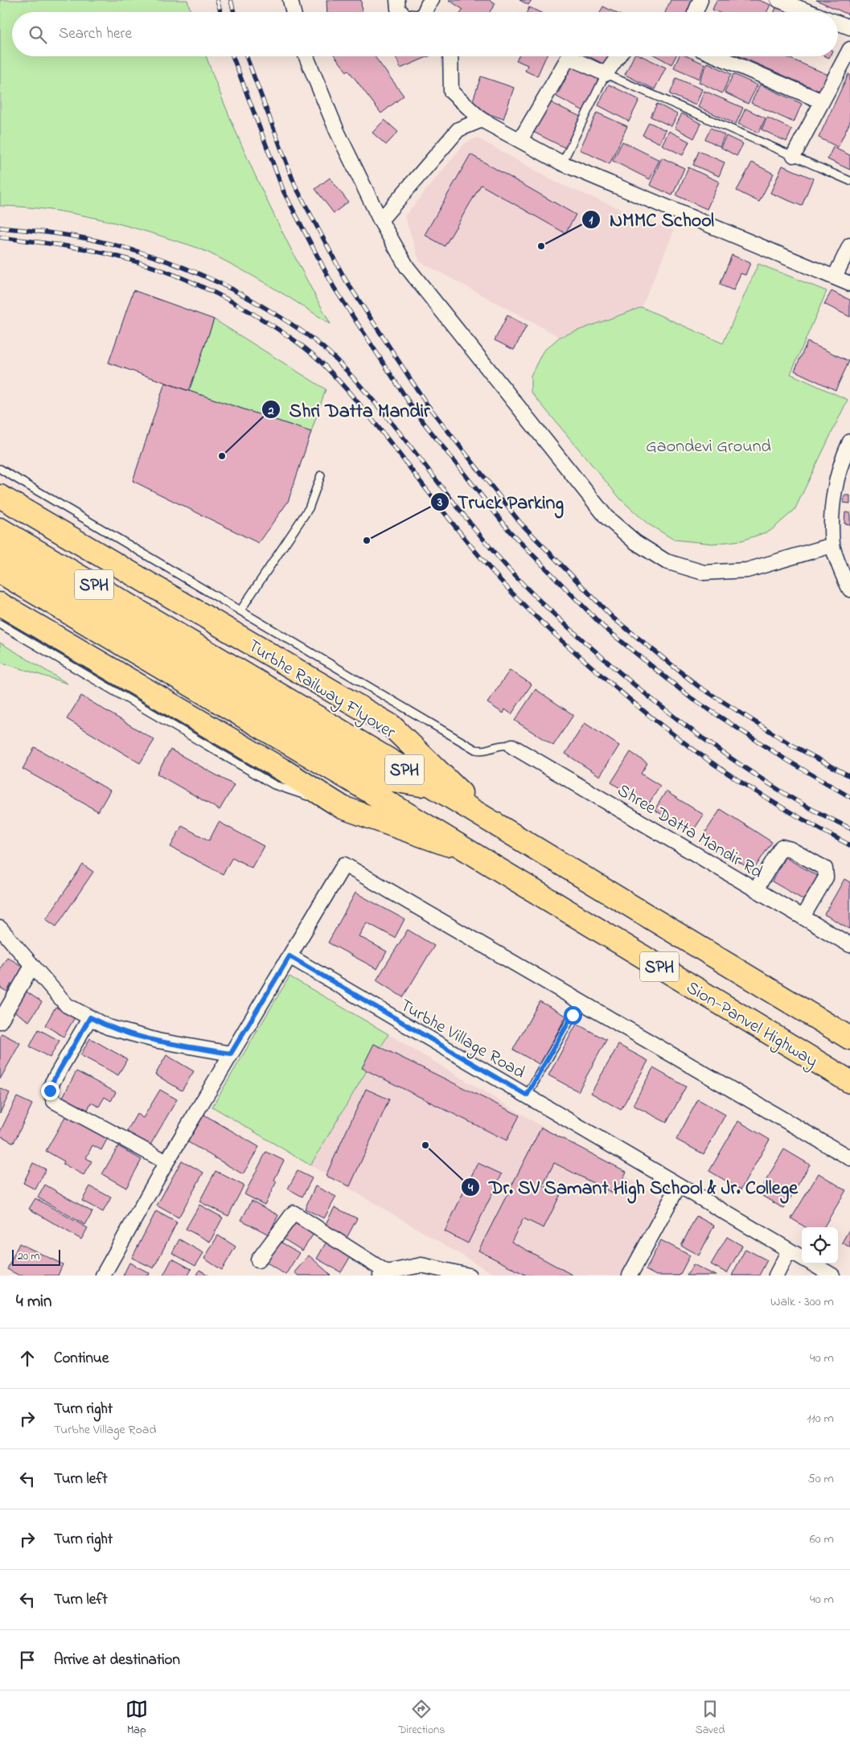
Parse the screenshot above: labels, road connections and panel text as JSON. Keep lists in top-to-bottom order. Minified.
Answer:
{"streets":{"main road":["SPH","Turbhe Railway Flyover","Sion-Panvel Highway"],"street":["Shree Datta Mandir Rd","Turbhe Village Road"]},"crossings":[["SPH","Sion-Panvel Highway"],["Turbhe Railway Flyover","Sion-Panvel Highway"]],"parks":["Gaondevi Ground"],"places":["NMMC School","Shri Datta Mandir","Truck Parking","Dr. SV Samant High School & Jr. College"],"scale_bar":"20 m","page":{"search":"Search here","scale":"20 m","heading":["4 min","Walk · 300 m"],"list":[["Continue","40 m"],["Turn right","Turbhe Village Road","110 m"],["Turn left","50 m"],["Turn right","60 m"],["Turn left","40 m"],"Arrive at destination"],"nav":["Map","Directions","Saved"]}}
